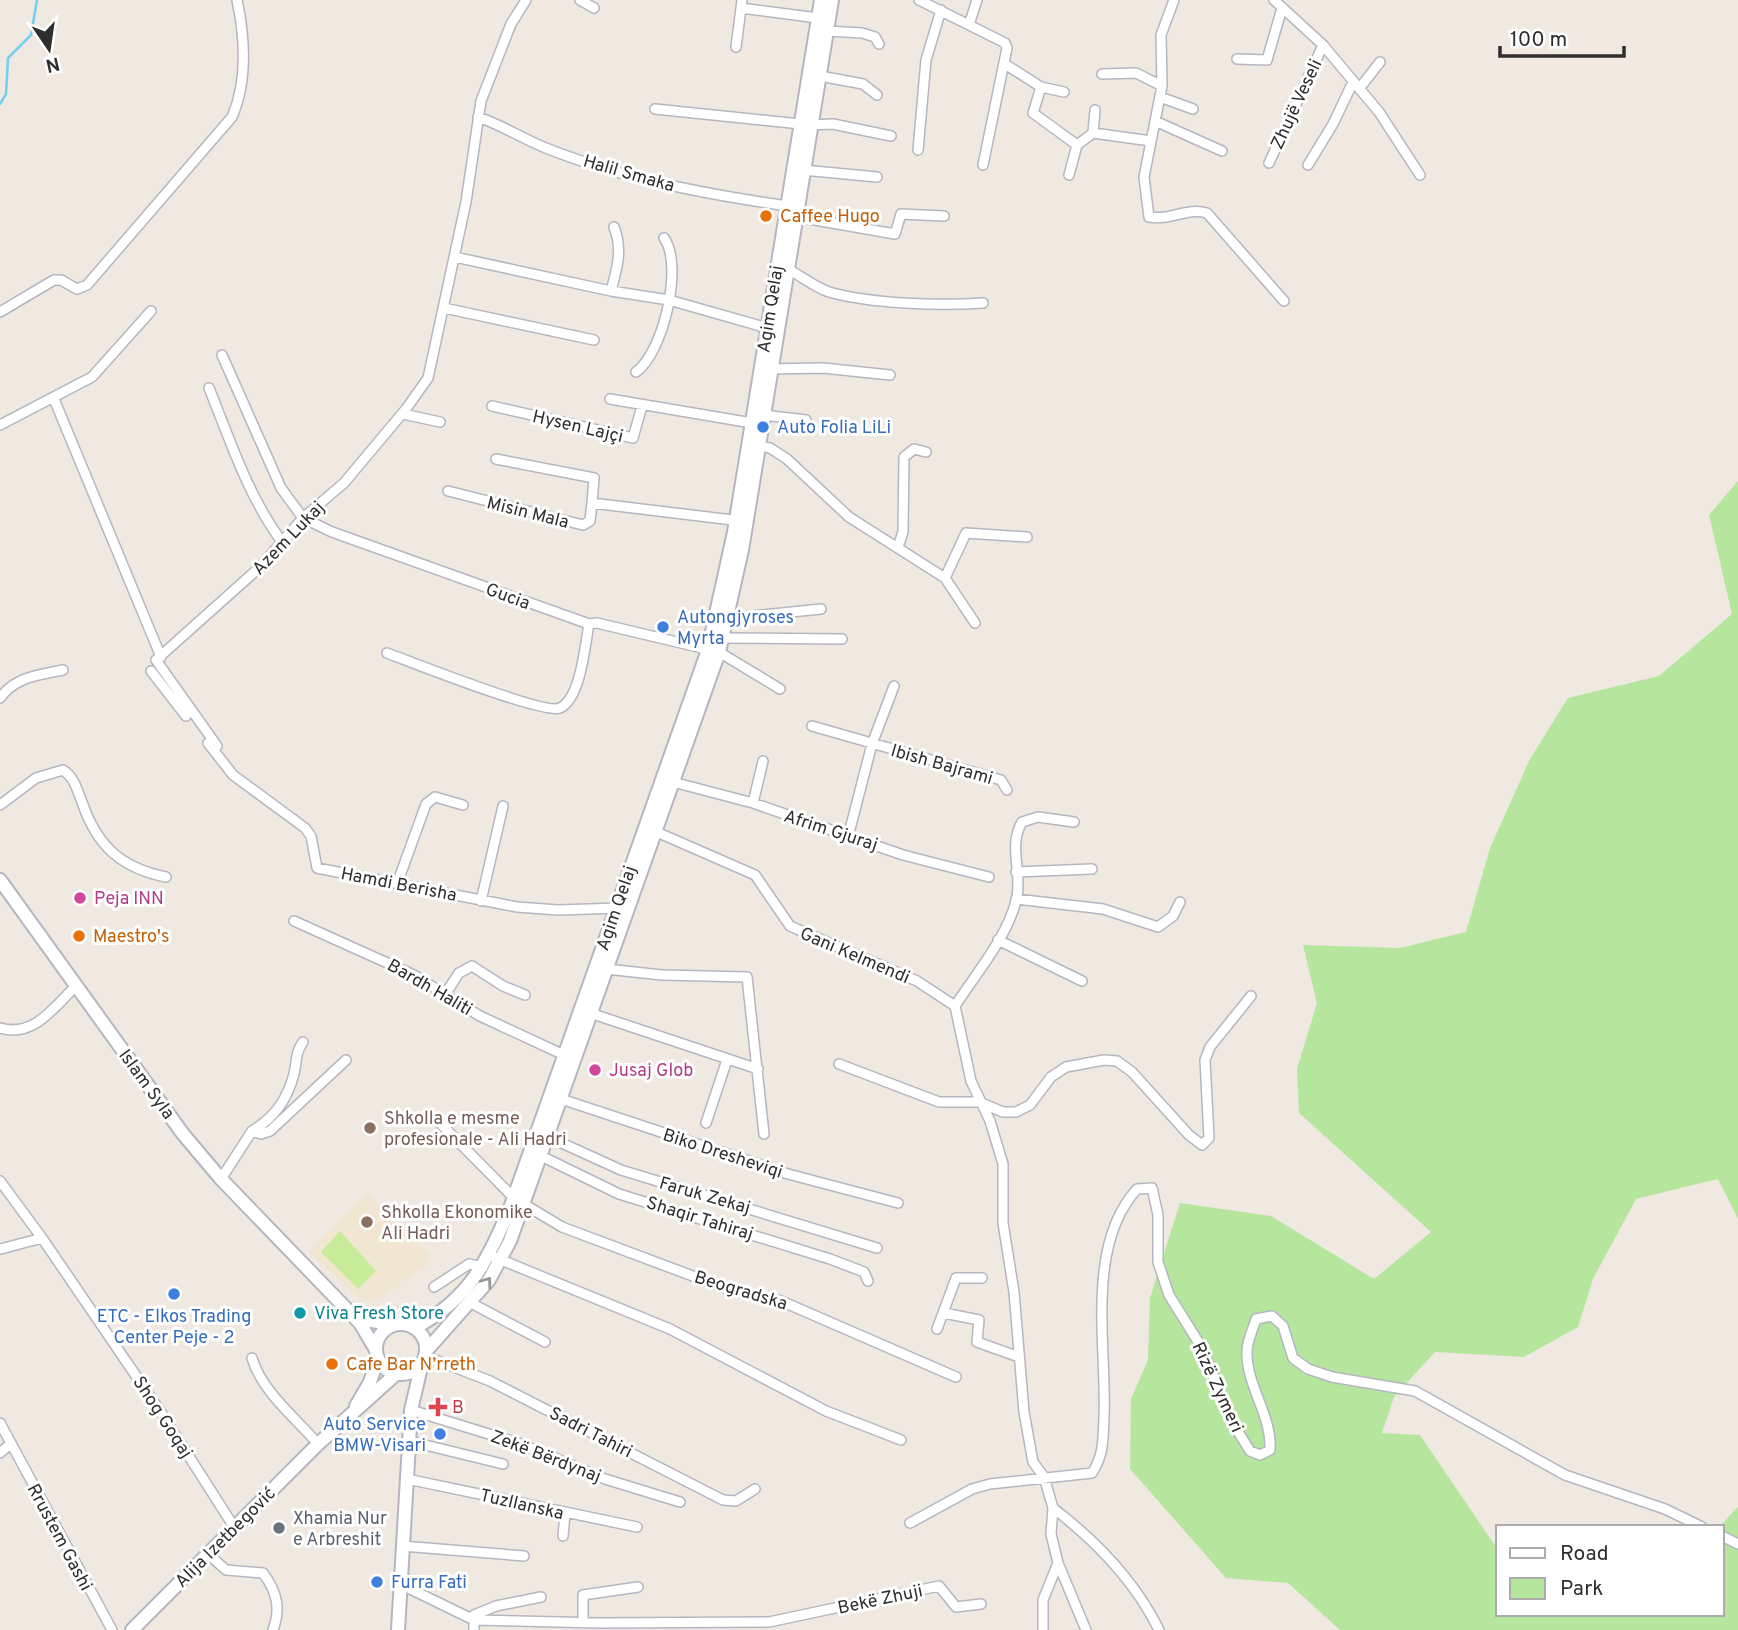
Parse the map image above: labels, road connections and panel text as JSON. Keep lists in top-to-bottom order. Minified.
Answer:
{"streets":{"main road":["Agim Qelaj","Islam Syla","Alija Izetbegović"],"street":["Zhujë Veseli","Halil Smaka","Hysen Lajçi","Misin Mala","Azem Lukaj","Gucia","Ibish Bajrami","Afrim Gjuraj","Hamdi Berisha","Gani Kelmendi","Bardh Haliti","Biko Dresheviqi","Faruk Zekaj","Shaqir Tahiraj","Beogradska","Rizë Zymeri","Shog Goqaj","Sadri Tahiri","Zekë Bërdynaj","Tuzllanska","Rrustem Gashi","Bekë Zhuji"]},"crossings":[["Halil Smaka","Agim Qelaj"],["Halil Smaka","Azem Lukaj"],["Agim Qelaj","Hysen Lajçi"],["Agim Qelaj","Misin Mala"],["Agim Qelaj","Gucia"],["Agim Qelaj","Afrim Gjuraj"],["Agim Qelaj","Hamdi Berisha"],["Agim Qelaj","Gani Kelmendi"],["Agim Qelaj","Bardh Haliti"],["Agim Qelaj","Islam Syla"],["Agim Qelaj","Biko Dresheviqi"],["Agim Qelaj","Faruk Zekaj"],["Agim Qelaj","Shaqir Tahiraj"],["Agim Qelaj","Beogradska"],["Agim Qelaj","Sadri Tahiri"],["Agim Qelaj","Alija Izetbegović"],["Azem Lukaj","Gucia"],["Ibish Bajrami","Afrim Gjuraj"],["Islam Syla","Sadri Tahiri"],["Islam Syla","Alija Izetbegović"],["Shog Goqaj","Alija Izetbegović"],["Sadri Tahiri","Alija Izetbegović"]],"places":{"other":["Caffee Hugo","Auto Folia LiLi","Autongjyroses Myrta","Peja INN","Maestro's","Jusaj Glob","Shkolla e mesme profesionale - Ali Hadri","Shkolla Ekonomike Ali Hadri","ETC - Elkos Trading Center Peje - 2","Viva Fresh Store","Cafe Bar N’rreth","Auto Service BMW-Visari","Xhamia Nur e Arbreshit","Furra Fati"],"health":["B"]},"legend":["Road","Park"],"scale_bar":"100 m","north":"bottom"}
